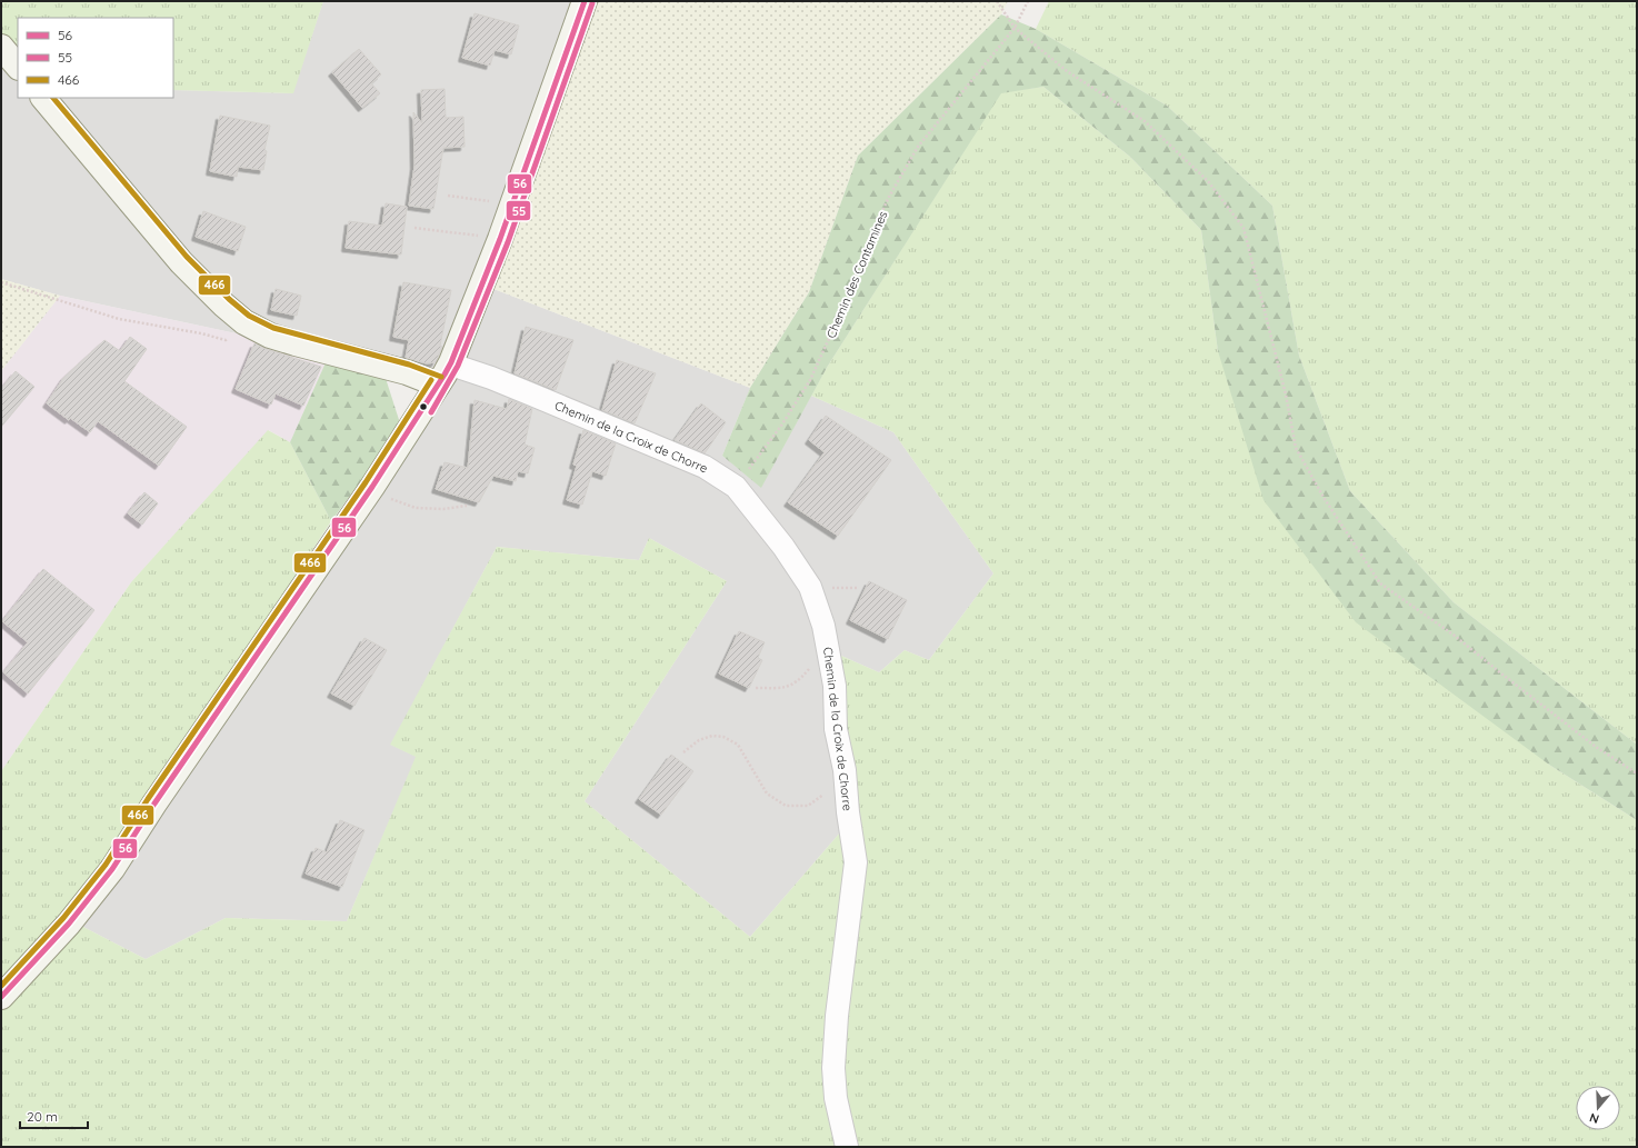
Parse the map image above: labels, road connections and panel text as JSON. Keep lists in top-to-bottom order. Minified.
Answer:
{"streets":{"street":["Chemin de la Croix de Chorre"],"path":["Chemin des Contamines"]},"crossings":[["Chemin des Contamines","Chemin de la Croix de Chorre"]],"lines":["transit line 56","transit line 55","transit line 466"],"legend":["56","55","466"],"scale_bar":"20 m","north":"bottom"}
